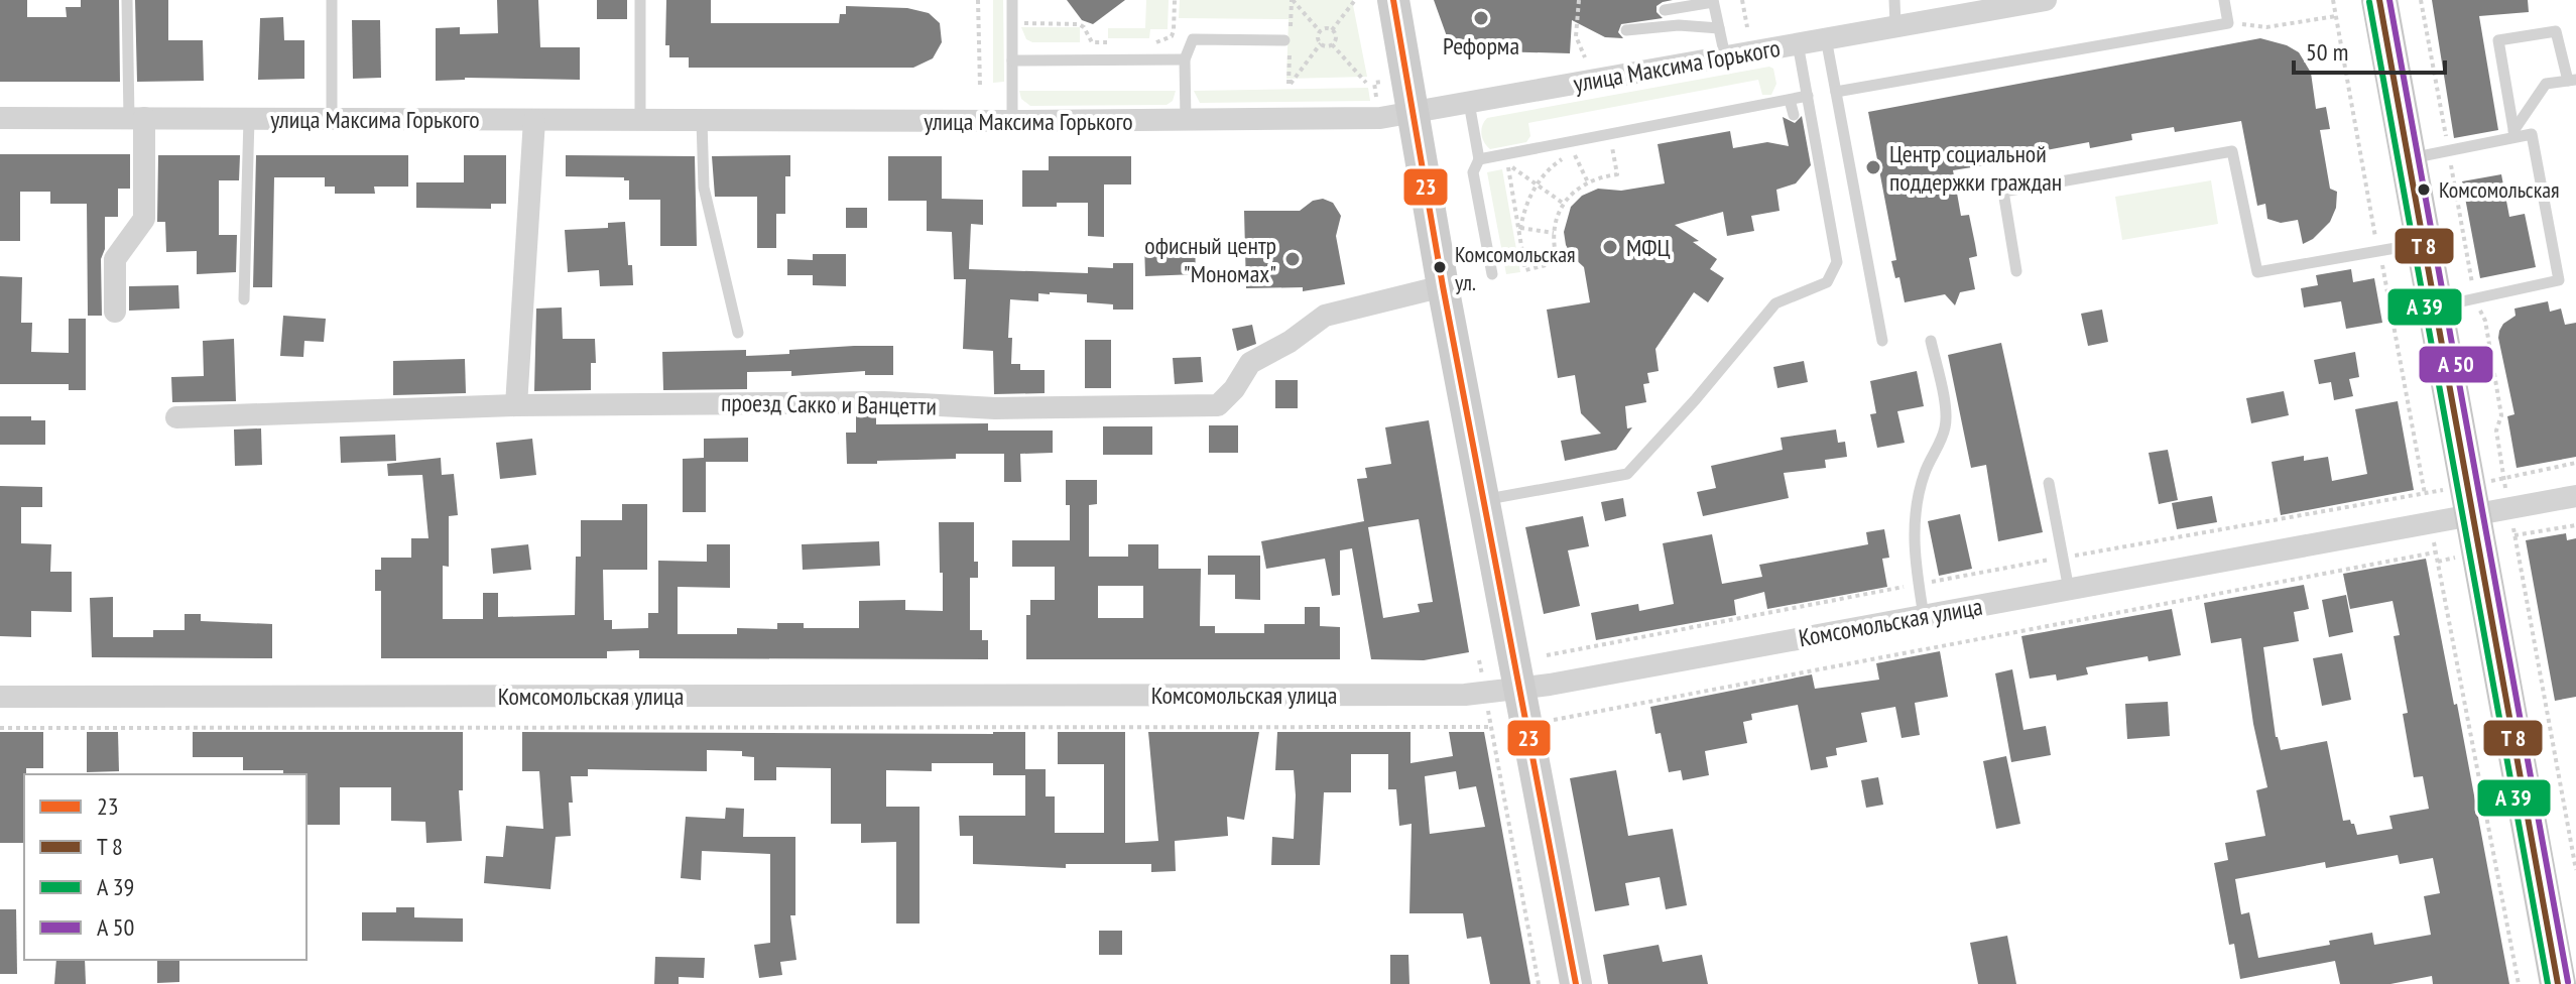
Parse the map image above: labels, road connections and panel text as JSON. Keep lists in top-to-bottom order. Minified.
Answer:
{"streets":{"street":["улица Максима Горького","проезд Сакко и Ванцетти","Комсомольская улица"]},"places":["Реформа","Центр социальной поддержки граждан","Комсомольская","МФЦ","офисный центр \"Мономах\"","Комсомольская ул."],"lines":["transit line 23"],"legend":["23","Т 8","А 39","А 50"],"scale_bar":"50 m"}
